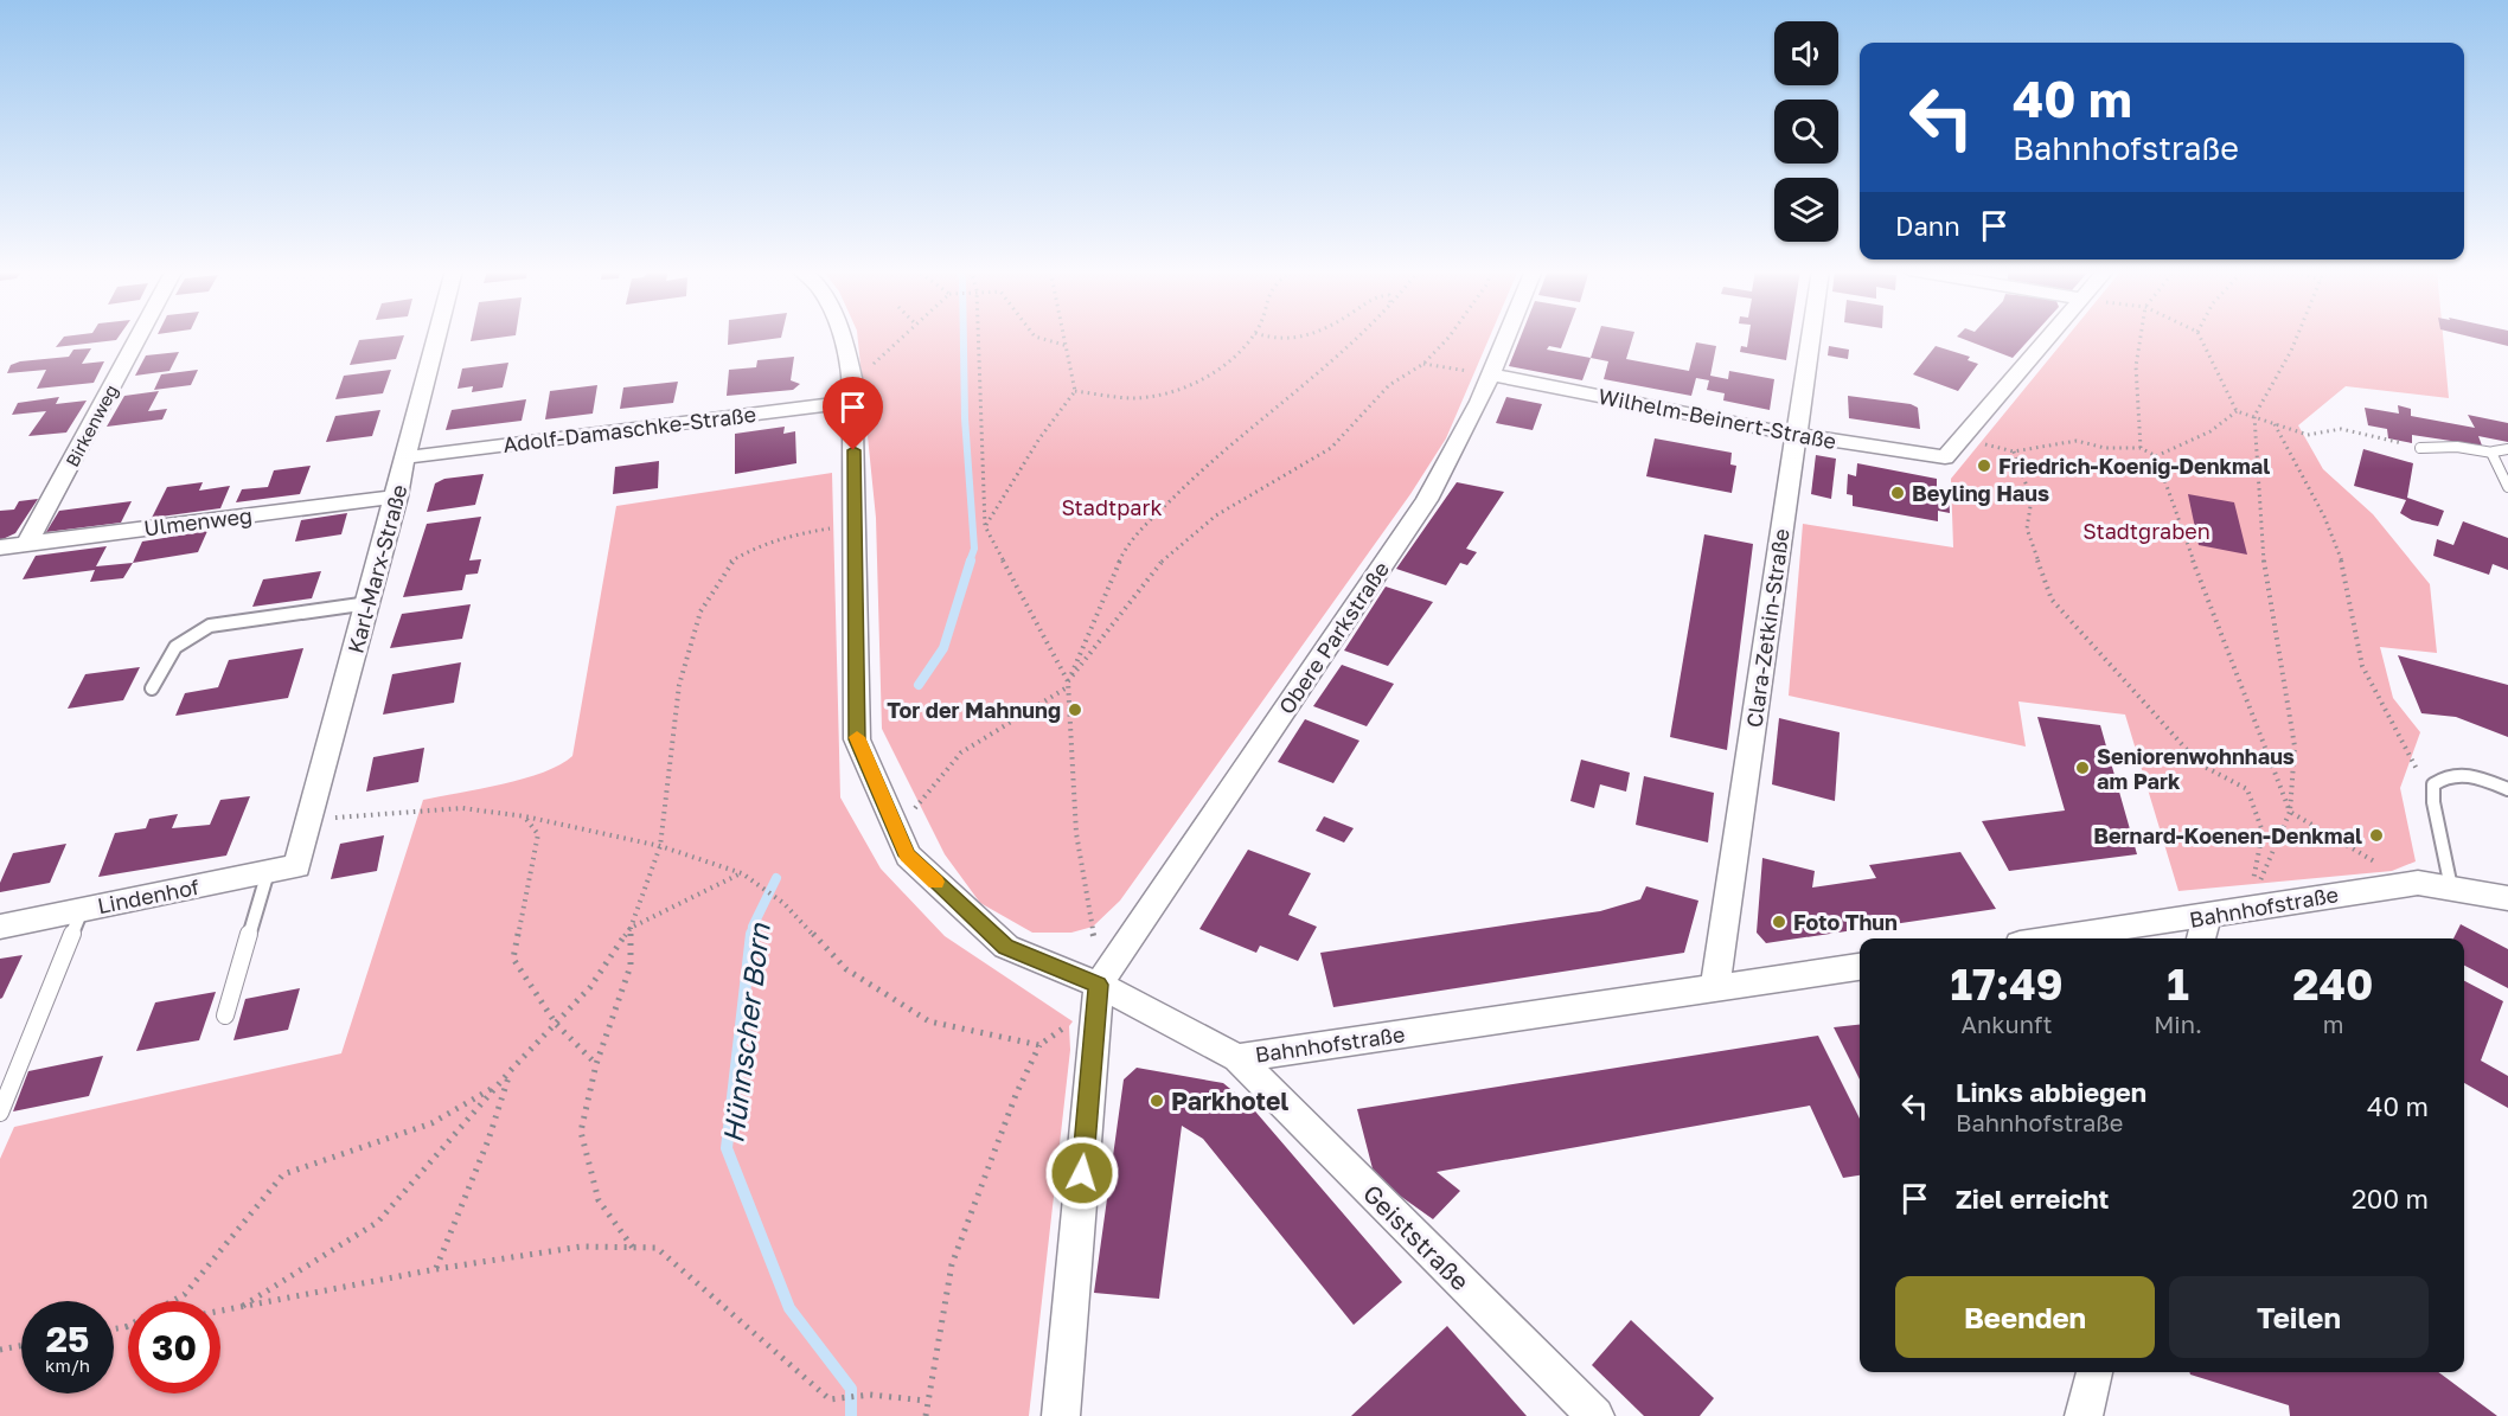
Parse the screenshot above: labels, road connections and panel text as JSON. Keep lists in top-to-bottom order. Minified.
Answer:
{"streets":{"street":["Wilhelm-Beinert-Straße","Birkenweg","Adolf-Damaschke-Straße","Ulmenweg","Karl-Marx-Straße","Clara-Zetkin-Straße","Obere Parkstraße","Lindenhof","Bahnhofstraße","Geiststraße"]},"crossings":[["Wilhelm-Beinert-Straße","Clara-Zetkin-Straße"],["Wilhelm-Beinert-Straße","Obere Parkstraße"],["Birkenweg","Ulmenweg"],["Adolf-Damaschke-Straße","Karl-Marx-Straße"],["Adolf-Damaschke-Straße","Bahnhofstraße"],["Ulmenweg","Karl-Marx-Straße"],["Karl-Marx-Straße","Lindenhof"],["Clara-Zetkin-Straße","Bahnhofstraße"],["Obere Parkstraße","Bahnhofstraße"],["Bahnhofstraße","Geiststraße"]],"water":["Hünnscher Born"],"parks":["Stadtpark","Stadtgraben"],"places":["Friedrich-Koenig-Denkmal","Beyling Haus","Tor der Mahnung","Seniorenwohnhaus am Park","Bernard-Koenen-Denkmal","Foto Thun","Parkhotel"],"page":{"turn":["40 m","Bahnhofstraße"],"then":"Dann","eta":["17:49","Ankunft","1","Min.","240","m"],"list":[{"name":"Links abbiegen","note":"Bahnhofstraße","value":"40 m"},{"name":"Ziel erreicht","value":"200 m"}],"buttons":["Beenden","Teilen"],"speed":"25 km/h","limit":"30"}}
